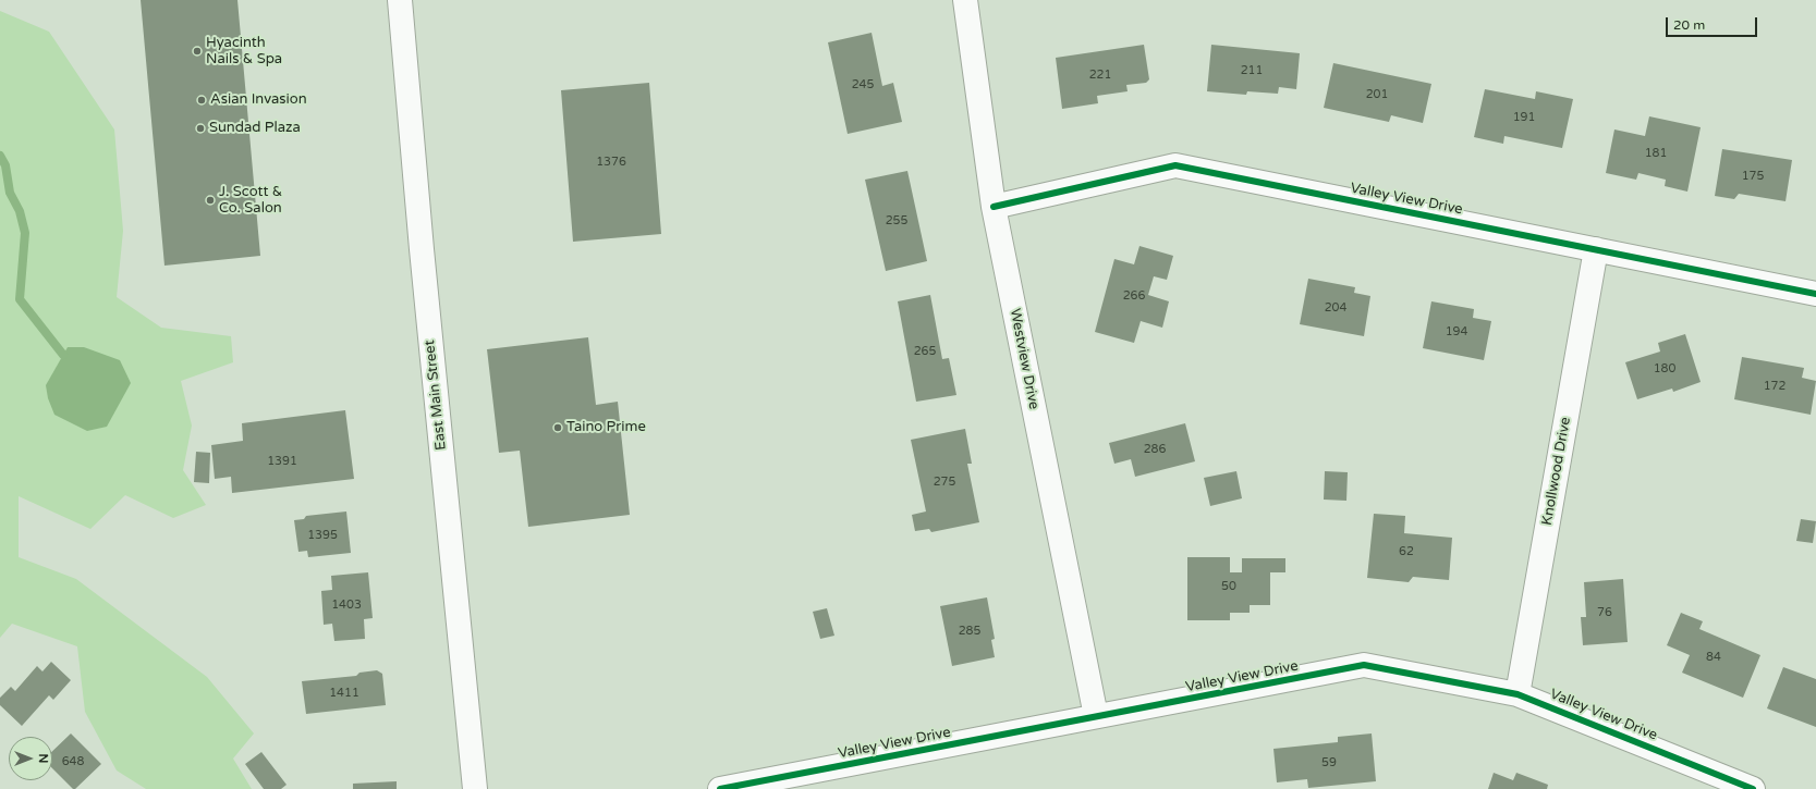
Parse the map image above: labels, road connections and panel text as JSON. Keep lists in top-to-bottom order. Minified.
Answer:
{"streets":{"street":["Valley View Drive","Westview Drive","East Main Street","Knollwood Drive"]},"crossings":[["Valley View Drive","Westview Drive"],["Valley View Drive","Knollwood Drive"]],"places":["Hyacinth Nails & Spa","Asian Invasion","Sundad Plaza","J. Scott & Co. Salon","Taino Prime"],"house_numbers":["211","221","245","201","191","181","1376","175","255","266","204","194","265","180","172","286","1391","275","1395","62","50","1403","76","285","84","1411","648","59"],"scale_bar":"20 m","north":"right"}
